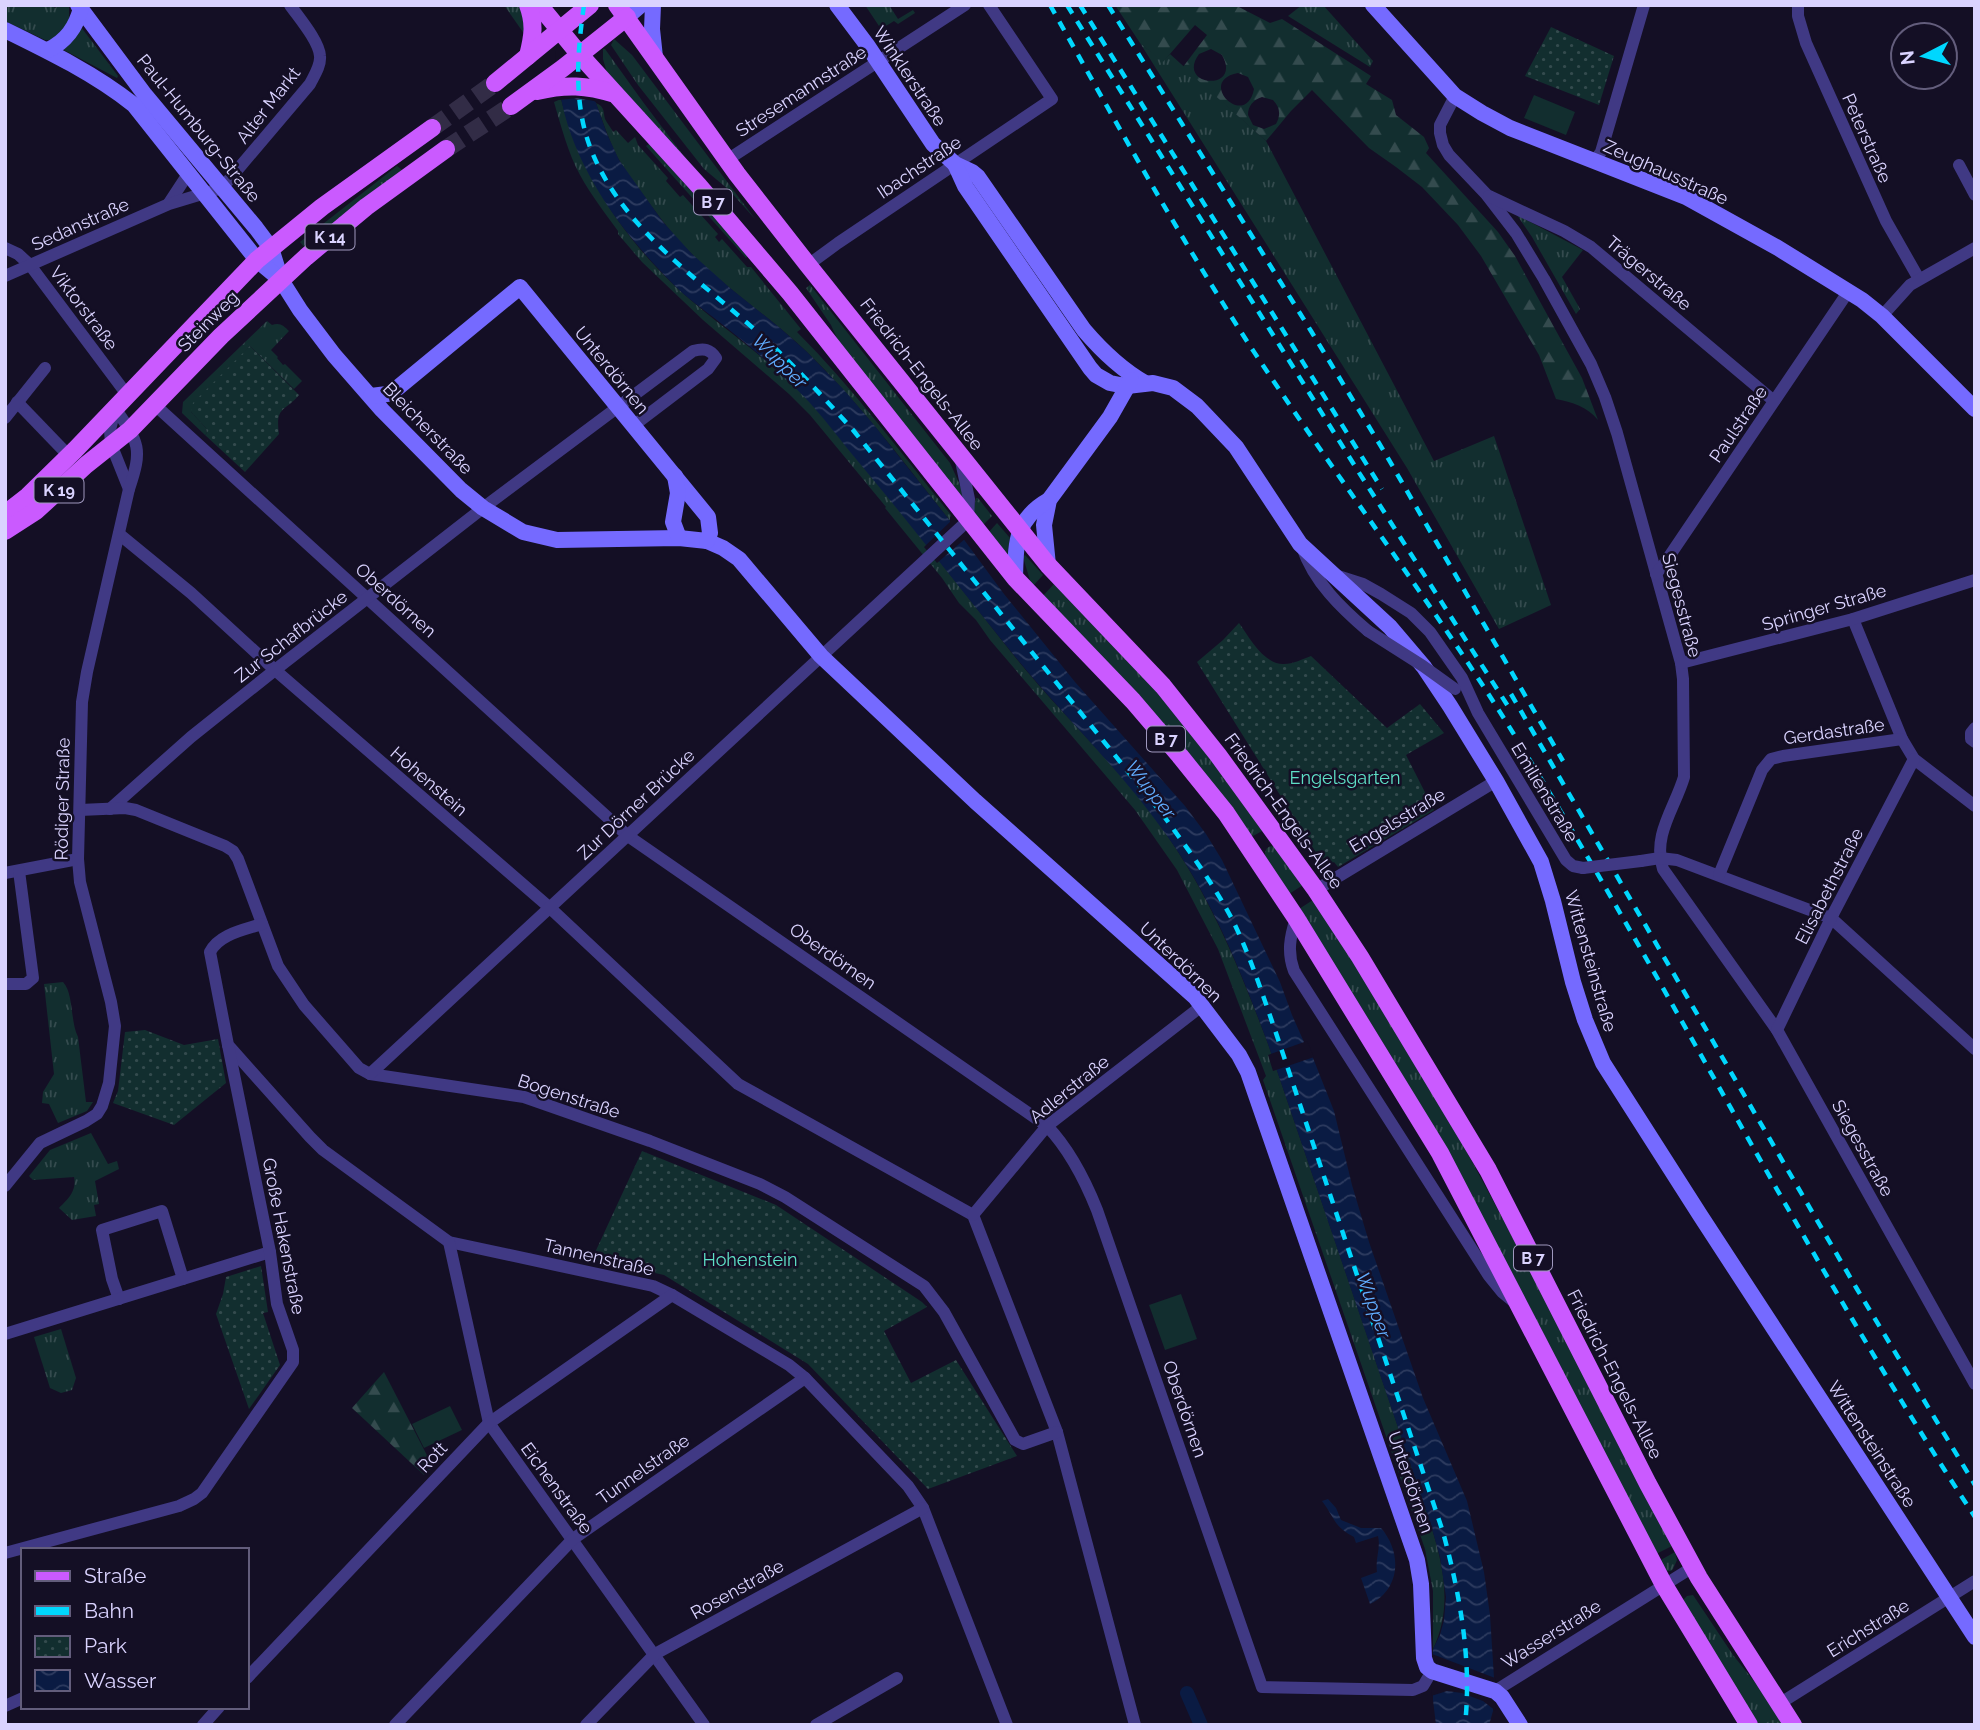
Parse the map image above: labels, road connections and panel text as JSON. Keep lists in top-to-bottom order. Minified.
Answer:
{"streets":{"main road":["B 7","K 14","Steinweg","Friedrich-Engels-Allee","K 19"],"street":["Winklerstraße","Stresemannstraße","Alter Markt","Paul-Humburg-Straße","Peterstraße","Ibachstraße","Zeughausstraße","Sedanstraße","Trägerstraße","Viktorstraße","Unterdörnen","Paulstraße","Bleicherstraße","Oberdörnen","Siegesstraße","Springer Straße","Zur Schafbrücke","Gerdastraße","Hohenstein","Emilienstraße","Rödiger Straße","Zur Dörner Brücke","Engelsstraße","Elisabethstraße","Wittensteinstraße","Adlerstraße","Bogenstraße","Große Hakenstraße","Tannenstraße","Rott","Tunnelstraße","Eichenstraße","Rosenstraße","Erichstraße","Wasserstraße"]},"crossings":[["Winklerstraße","Stresemannstraße"],["Winklerstraße","Ibachstraße"],["Winklerstraße","Wittensteinstraße"],["Stresemannstraße","Friedrich-Engels-Allee"],["Alter Markt","Paul-Humburg-Straße"],["Paul-Humburg-Straße","Steinweg"],["Paul-Humburg-Straße","Bleicherstraße"],["Ibachstraße","Friedrich-Engels-Allee"],["Zeughausstraße","Paulstraße"],["Zeughausstraße","Siegesstraße"],["B 7","Zur Dörner Brücke"],["B 7","Wasserstraße"],["Sedanstraße","Viktorstraße"],["Sedanstraße","Bleicherstraße"],["Trägerstraße","Paulstraße"],["Trägerstraße","Siegesstraße"],["Viktorstraße","Steinweg"],["Viktorstraße","Rödiger Straße"],["Steinweg","Bleicherstraße"],["Steinweg","Oberdörnen"],["Steinweg","Rödiger Straße"],["Unterdörnen","Bleicherstraße"],["Unterdörnen","Oberdörnen"],["Unterdörnen","Zur Schafbrücke"],["Unterdörnen","Zur Dörner Brücke"],["Unterdörnen","Adlerstraße"],["Unterdörnen","Wasserstraße"],["Friedrich-Engels-Allee","Engelsstraße"],["Friedrich-Engels-Allee","Erichstraße"],["Friedrich-Engels-Allee","Wasserstraße"],["Paulstraße","Siegesstraße"],["Bleicherstraße","Zur Schafbrücke"],["Oberdörnen","Zur Schafbrücke"],["Oberdörnen","Zur Dörner Brücke"],["Oberdörnen","Adlerstraße"],["Oberdörnen","Wasserstraße"],["Siegesstraße","Springer Straße"],["Siegesstraße","Emilienstraße"],["Siegesstraße","Elisabethstraße"],["Springer Straße","Gerdastraße"],["Zur Schafbrücke","Hohenstein"],["Gerdastraße","Emilienstraße"],["Gerdastraße","Elisabethstraße"],["Hohenstein","Rödiger Straße"],["Hohenstein","Zur Dörner Brücke"],["Hohenstein","Adlerstraße"],["Emilienstraße","Elisabethstraße"],["Emilienstraße","Wittensteinstraße"],["Zur Dörner Brücke","Bogenstraße"],["Engelsstraße","Wittensteinstraße"],["Wittensteinstraße","Erichstraße"],["Große Hakenstraße","Tannenstraße"],["Tannenstraße","Rott"],["Tannenstraße","Tunnelstraße"],["Tannenstraße","Eichenstraße"],["Tannenstraße","Rosenstraße"],["Rott","Eichenstraße"],["Tunnelstraße","Eichenstraße"],["Eichenstraße","Rosenstraße"]],"water":["Wupper"],"parks":["Engelsgarten","Hohenstein"],"legend":["Straße","Bahn","Park","Wasser"],"north":"left"}
